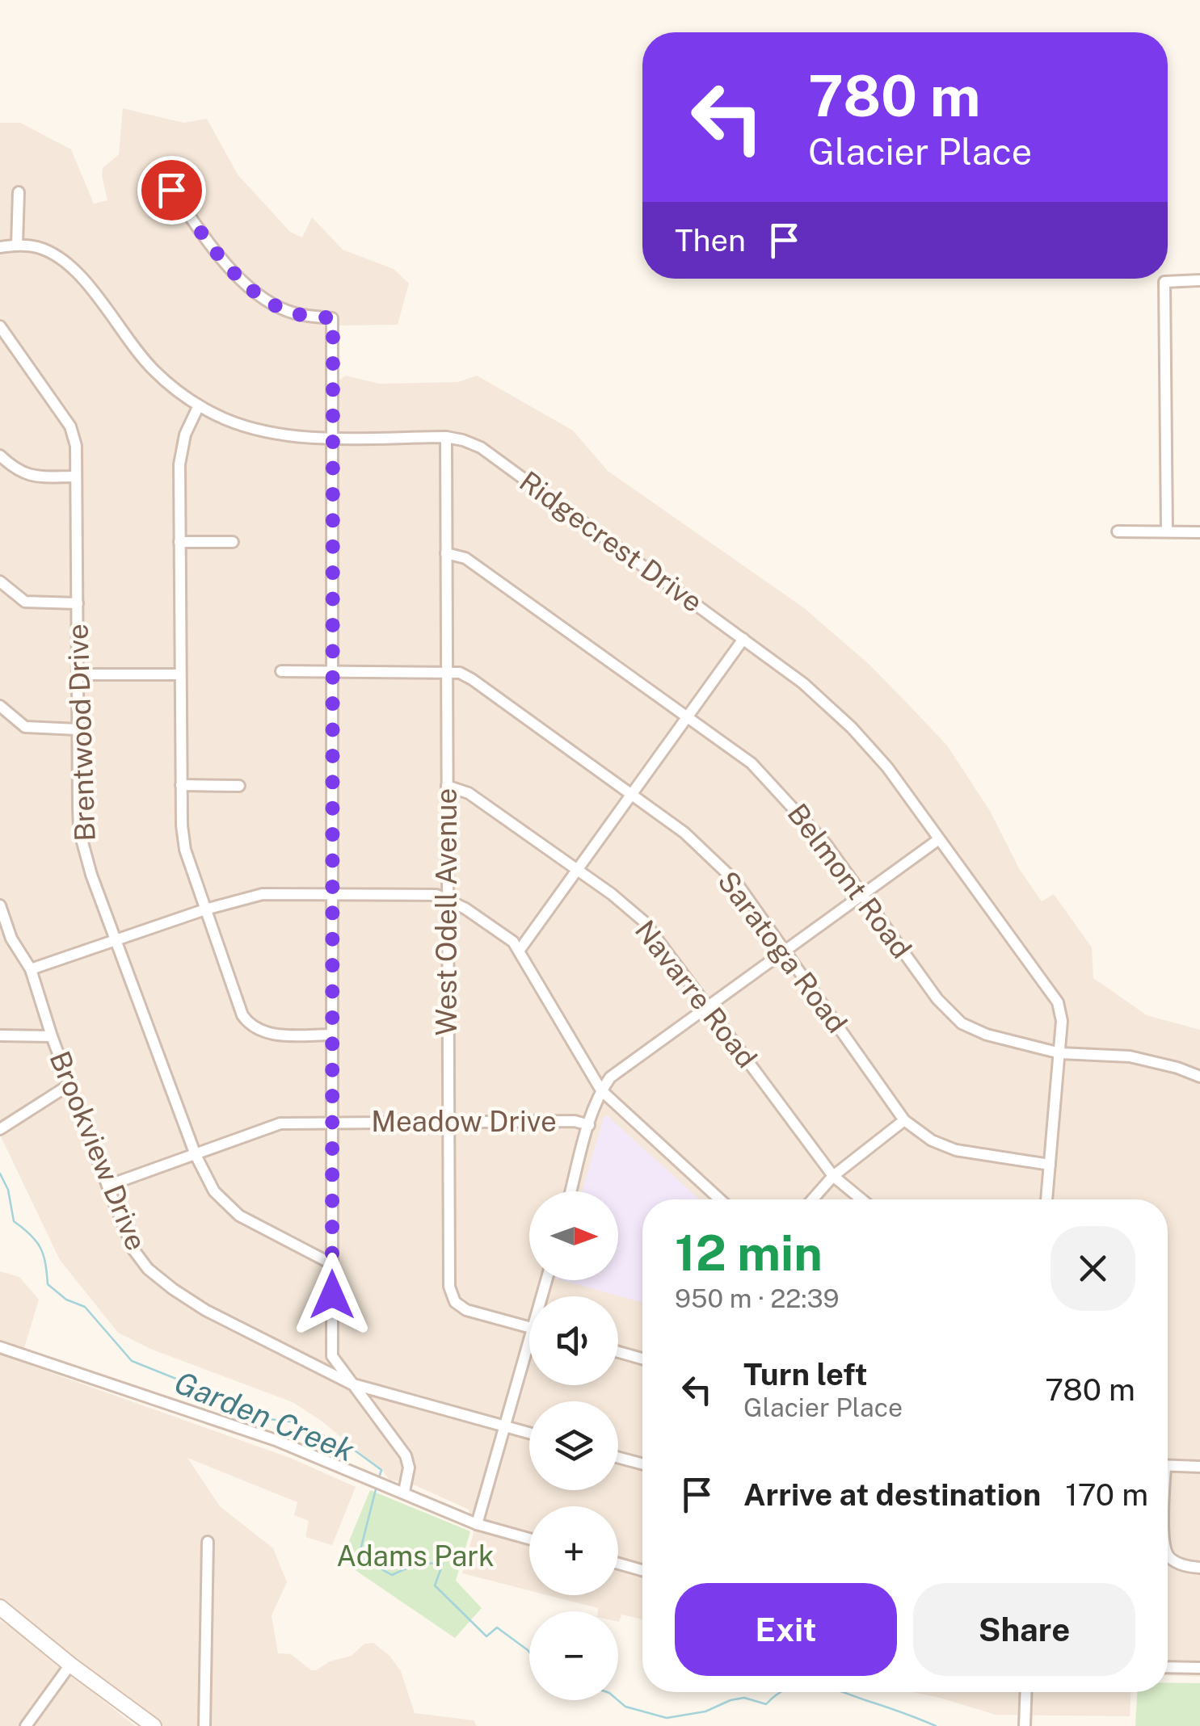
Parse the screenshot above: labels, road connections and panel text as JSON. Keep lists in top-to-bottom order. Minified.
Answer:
{"streets":{"street":["Ridgecrest Drive","Brentwood Drive","Belmont Road","West Odell Avenue","Saratoga Road","Navarre Road","Meadow Drive","Brookview Drive"]},"crossings":[["Ridgecrest Drive","Belmont Road"],["Ridgecrest Drive","West Odell Avenue"],["Ridgecrest Drive","Saratoga Road"],["Brentwood Drive","Meadow Drive"],["Belmont Road","West Odell Avenue"],["West Odell Avenue","Saratoga Road"],["West Odell Avenue","Navarre Road"],["West Odell Avenue","Meadow Drive"],["Meadow Drive","Brookview Drive"]],"water":["Garden Creek"],"parks":["Adams Park"],"north":"right","page":{"turn":["780 m","Glacier Place"],"then":"Then","map_buttons":["+","−"],"heading":["12 min","950 m · 22:39"],"list":[{"name":"Turn left","note":"Glacier Place","value":"780 m"},{"name":"Arrive at destination","value":"170 m"}],"buttons":["Exit","Share"]}}
